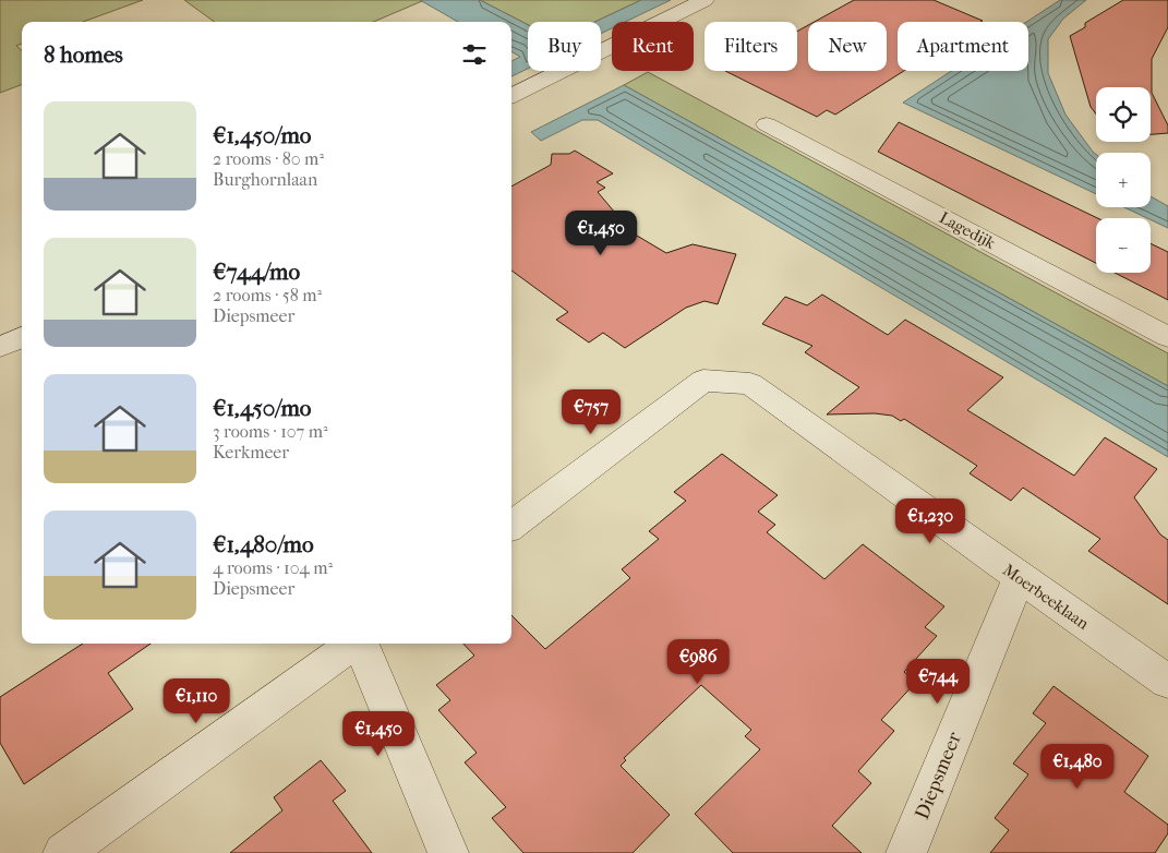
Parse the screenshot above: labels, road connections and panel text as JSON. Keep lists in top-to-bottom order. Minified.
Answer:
{"streets":{"street":["Lagedijk","Moerbeeklaan","Diepsmeer"]},"crossings":[["Moerbeeklaan","Diepsmeer"]],"page":{"chip":["Buy","Rent","Filters","New","Apartment"],"heading":"8 homes","map_buttons":["+","−"],"list":[{"name":"€1,450/mo","note":"2 rooms · 80 m² · Burghornlaan"},{"name":"€744/mo","note":"2 rooms · 58 m² · Diepsmeer"},{"name":"€1,450/mo","note":"3 rooms · 107 m² · Kerkmeer"},{"name":"€1,480/mo","note":"4 rooms · 104 m² · Diepsmeer"}],"price":["€1,450","€757","€1,230","€986","€744","€1,110","€1,450","€1,480"]}}
